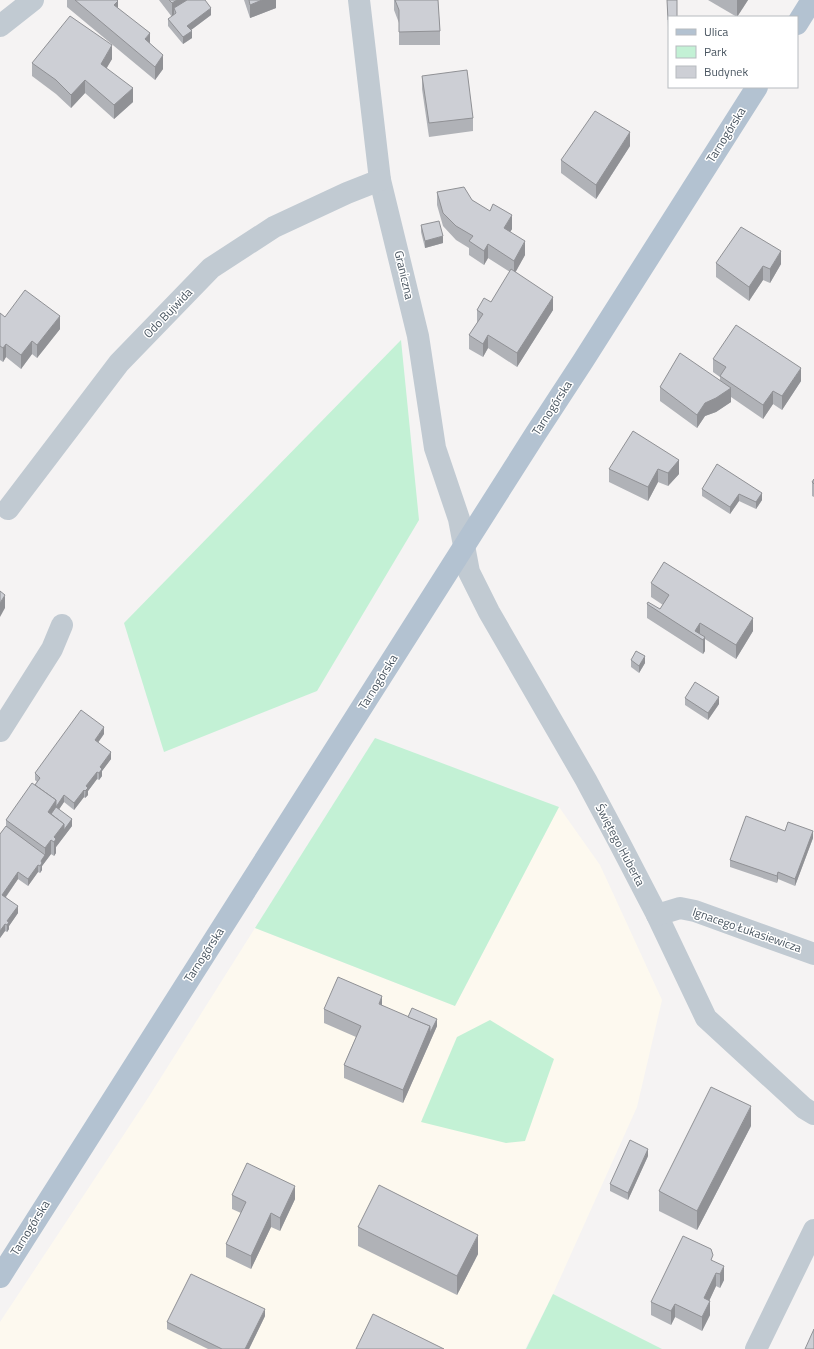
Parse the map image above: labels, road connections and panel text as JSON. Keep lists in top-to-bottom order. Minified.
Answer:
{"streets":{"main road":["Tarnogórska"],"street":["Graniczna","Odo Bujwida","Świętego Huberta","Ignacego Łukasiewicza"]},"crossings":[["Tarnogórska","Graniczna"],["Tarnogórska","Świętego Huberta"],["Graniczna","Odo Bujwida"],["Graniczna","Świętego Huberta"],["Świętego Huberta","Ignacego Łukasiewicza"]],"legend":["Ulica","Park","Budynek"]}
